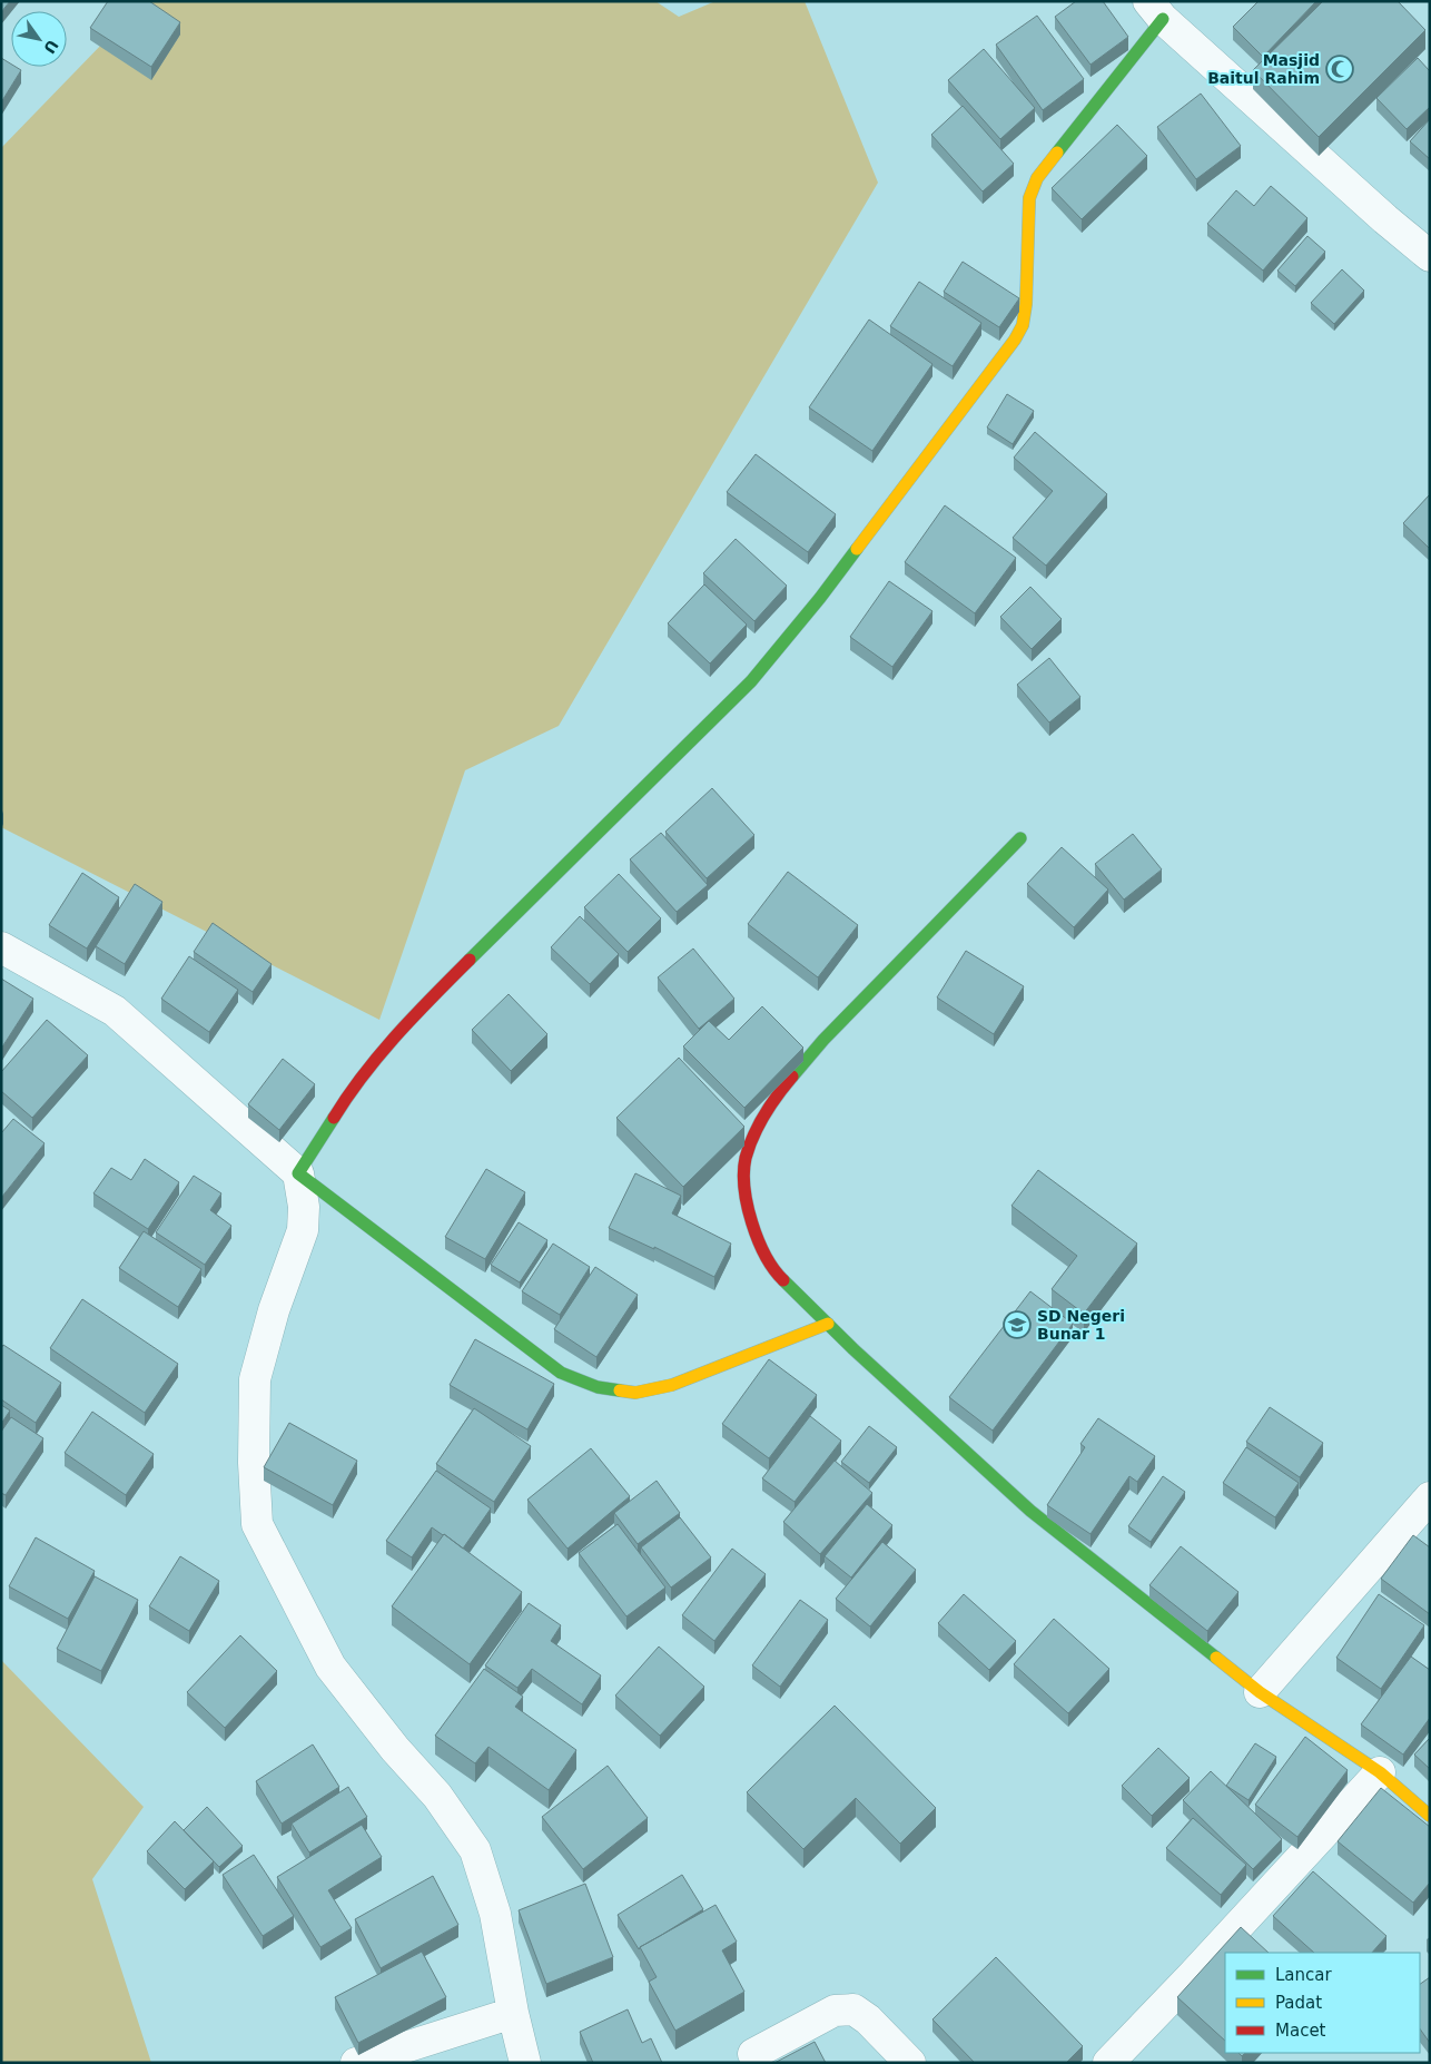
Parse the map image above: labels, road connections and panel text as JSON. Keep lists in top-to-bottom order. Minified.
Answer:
{"places":{"mosque":["Masjid Baitul Rahim"],"school or university":["SD Negeri Bunar 1"]},"legend":["Lancar","Padat","Macet"],"north":"bottom right"}
